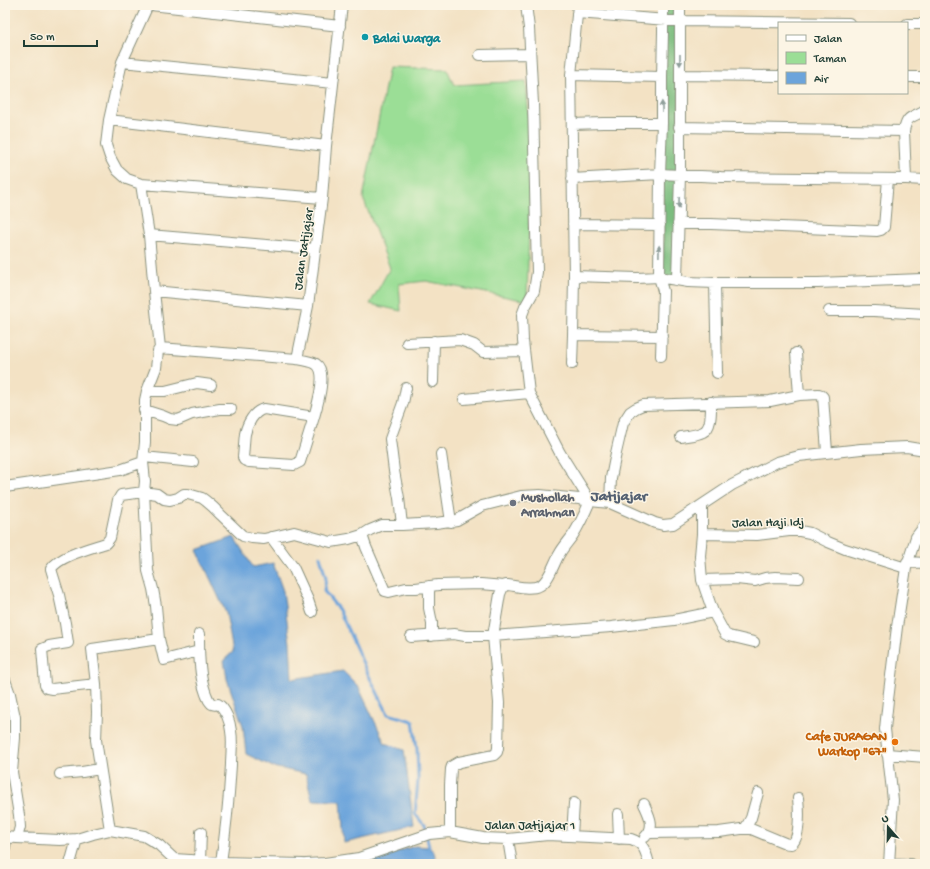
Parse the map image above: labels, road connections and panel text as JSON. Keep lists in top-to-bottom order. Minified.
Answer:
{"streets":{"street":["Jalan Jatijajar","Jalan Haji Idj","Jalan Jatijajar 1"]},"districts":["Jatijajar"],"places":["Balai Warga","Mushollah Arrahman","Cafe JURAGAN Warkop \"67\""],"legend":["Jalan","Taman","Air"],"scale_bar":"50 m","north":"top"}
